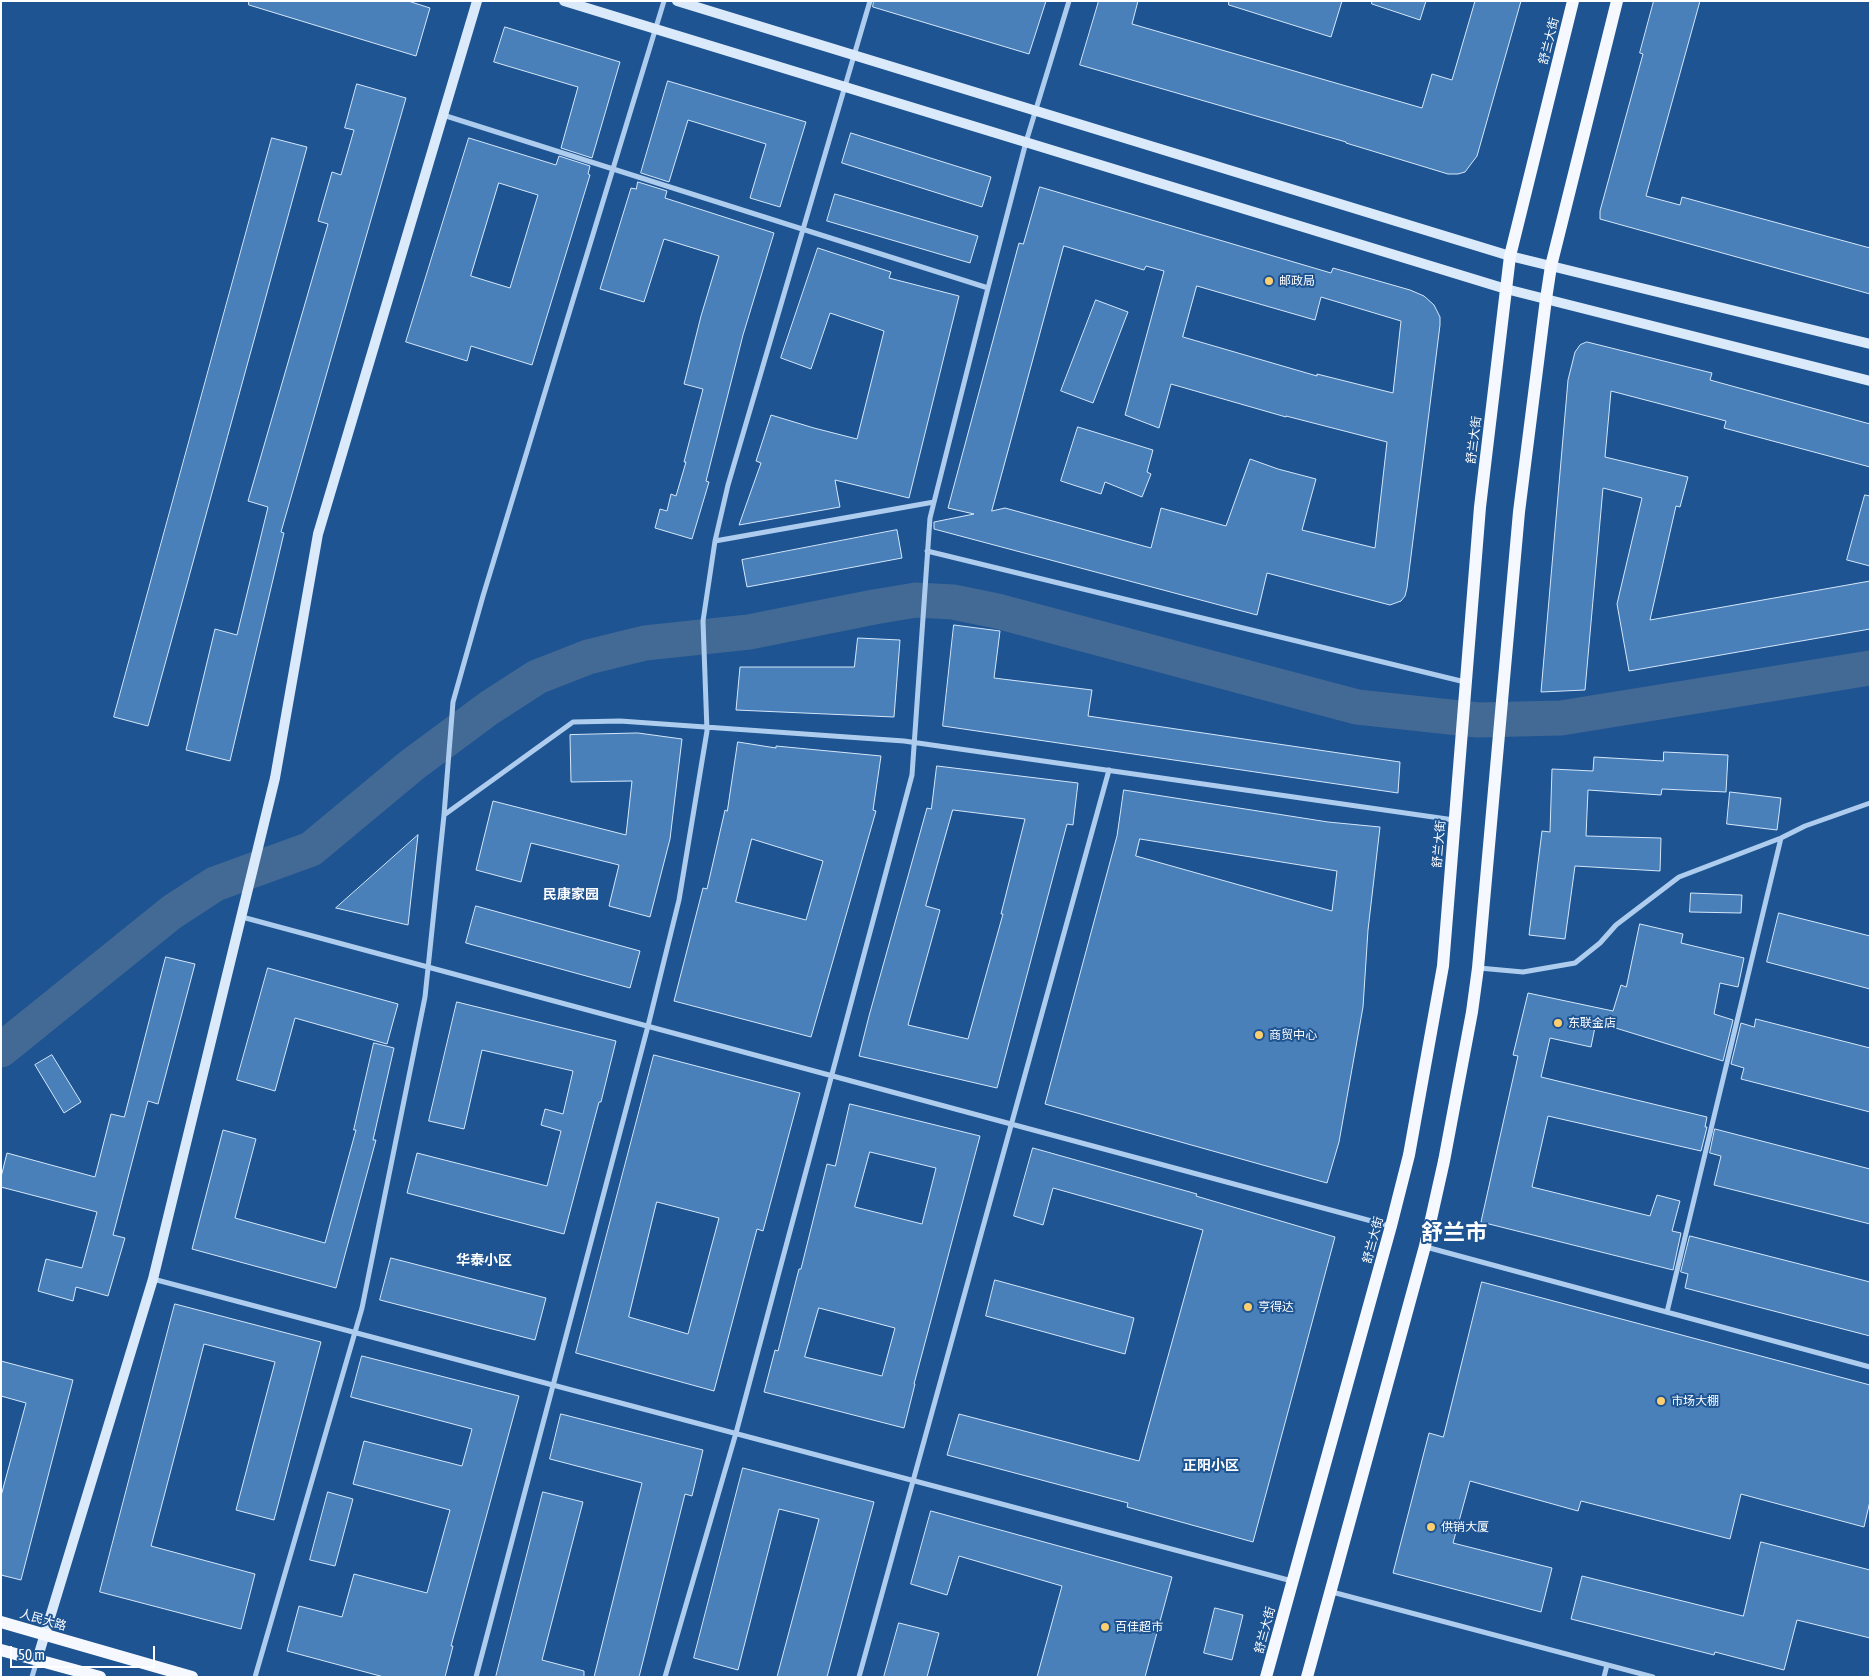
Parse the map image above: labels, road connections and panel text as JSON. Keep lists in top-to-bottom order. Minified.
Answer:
{"streets":{"main road":["舒兰大街","人民大路"]},"districts":["民康家园","舒兰市","华泰小区","正阳小区"],"places":["邮政局","东联金店","商贸中心","亨得达","市场大棚","供销大厦","百佳超市"],"scale_bar":"50 m"}
